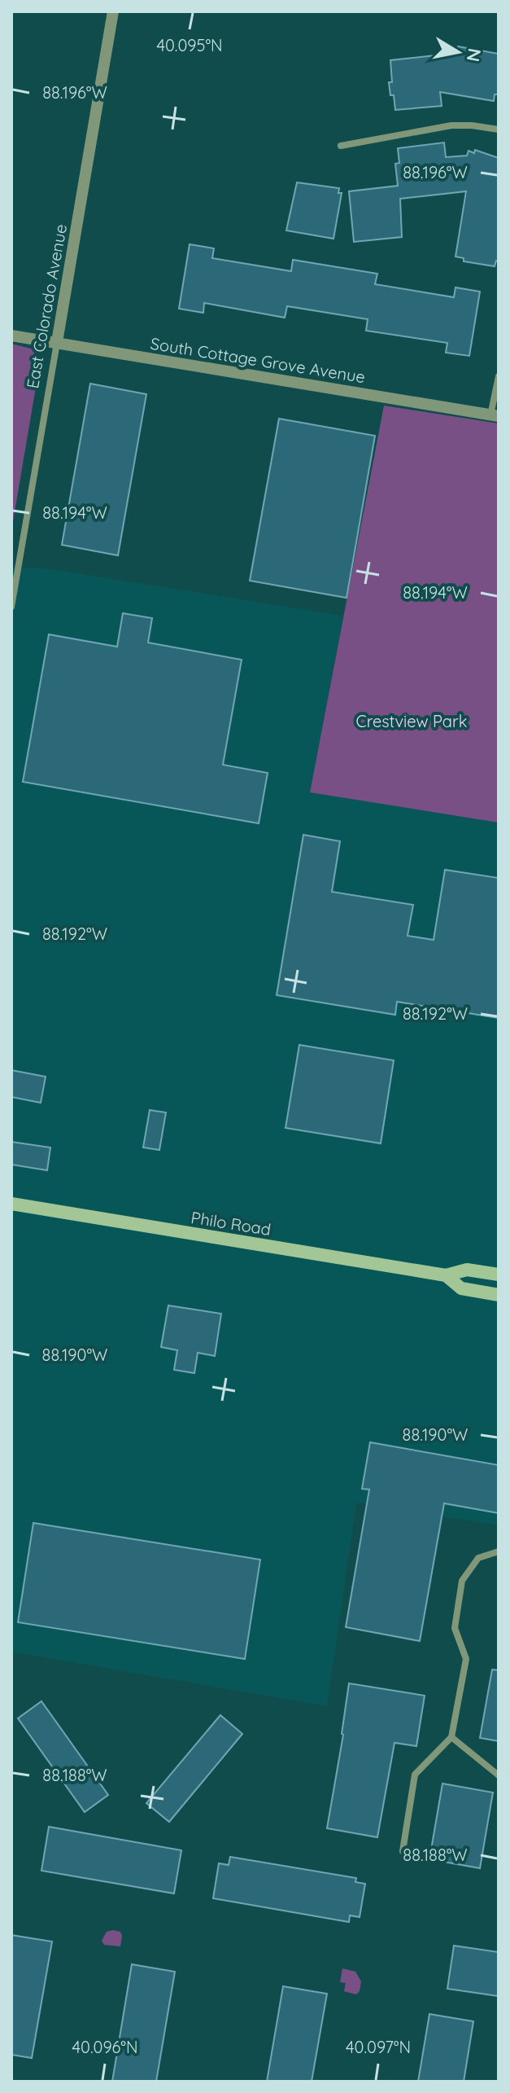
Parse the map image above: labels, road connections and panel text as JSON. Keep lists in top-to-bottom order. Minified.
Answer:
{"streets":{"main road":["Philo Road"],"street":["East Colorado Avenue","South Cottage Grove Avenue"]},"crossings":[["East Colorado Avenue","South Cottage Grove Avenue"]],"parks":["Crestview Park"],"north":"right","coordinates":["40.095°N","88.196°W","88.194°W","88.192°W","88.190°W","88.188°W","40.096°N","40.097°N"]}
